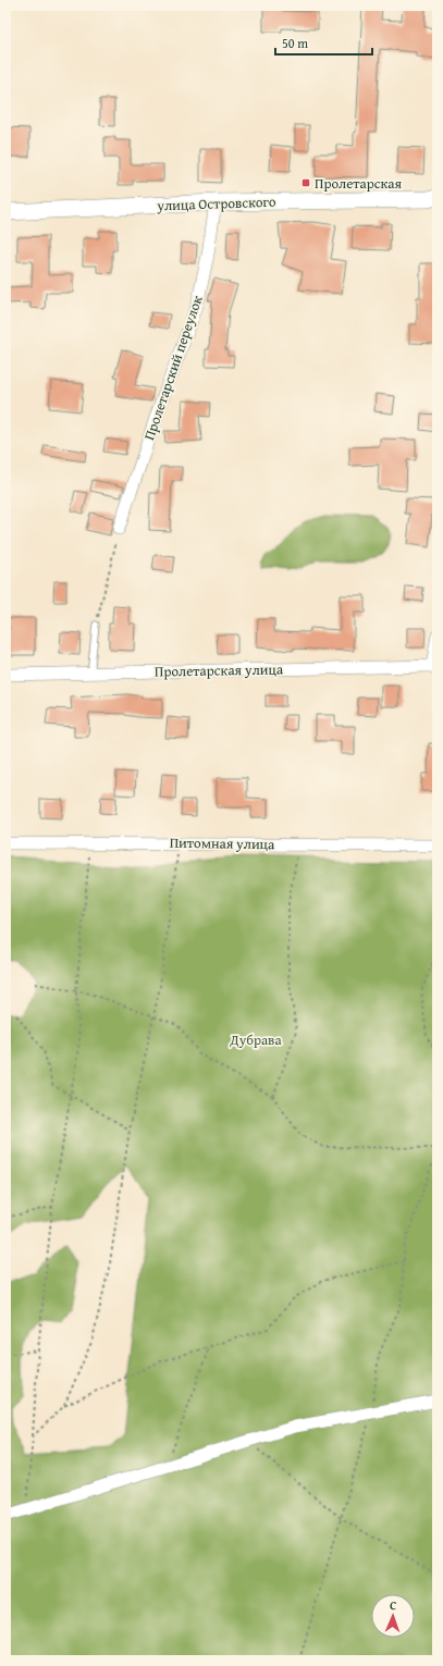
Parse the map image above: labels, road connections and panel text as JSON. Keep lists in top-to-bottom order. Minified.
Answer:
{"streets":{"street":["улица Островского","Пролетарский переулок","Пролетарская улица","Питомная улица"]},"crossings":[["улица Островского","Пролетарский переулок"]],"parks":["Дубрава"],"places":{"transit":["Пролетарская"]},"scale_bar":"50 m","north":"top"}
